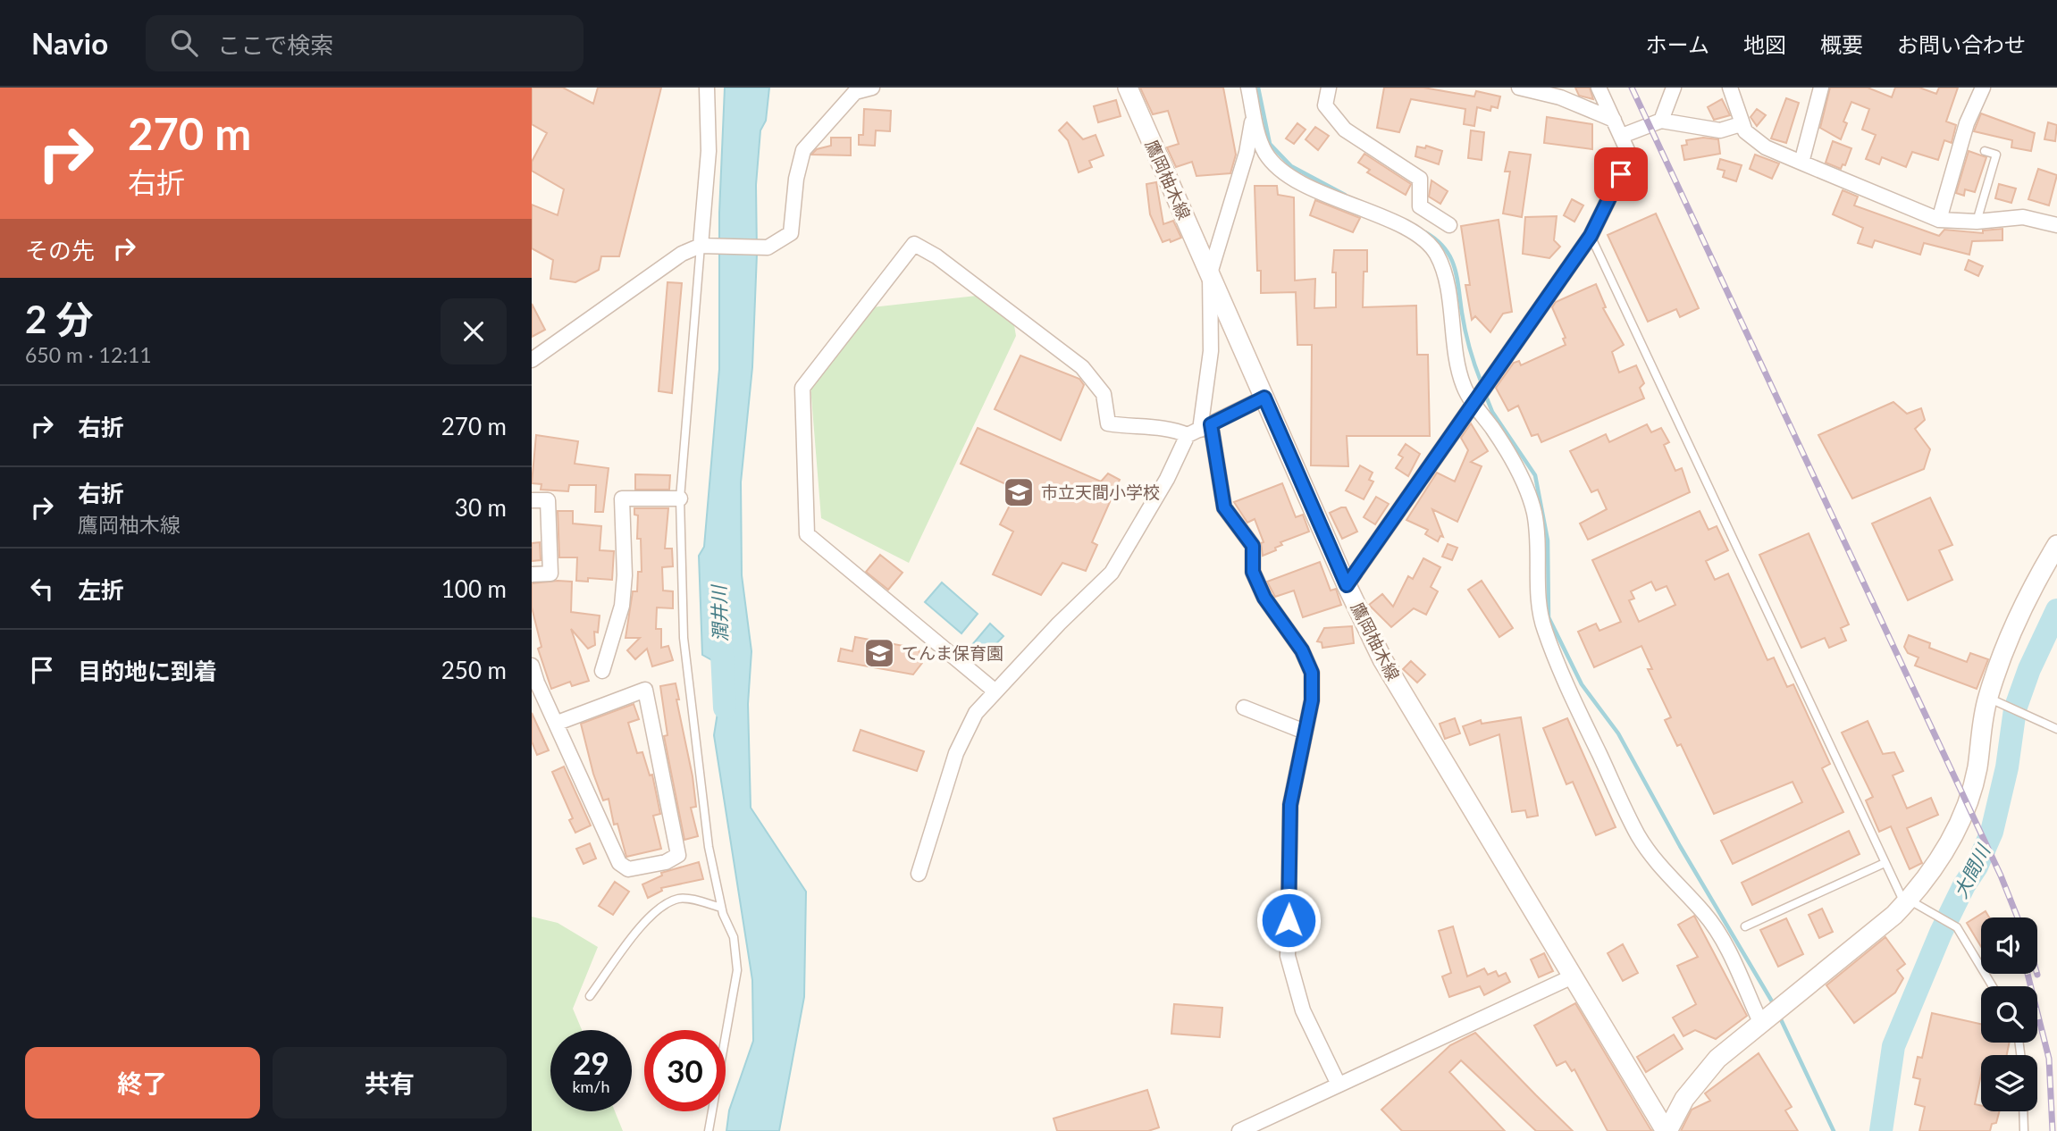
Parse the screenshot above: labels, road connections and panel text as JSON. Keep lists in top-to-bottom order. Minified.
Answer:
{"streets":{"main road":["鷹岡柚木線"]},"water":["潤井川","大間川"],"places":{"school or university":["市立天間小学校","てんま保育園"]},"page":{"header":"Navio","search":"ここで検索","nav":["ホーム","地図","概要","お問い合わせ"],"turn":["270 m","右折"],"then":"その先","heading":["2 分","650 m · 12:11"],"list":[{"name":"右折","value":"270 m"},{"name":"右折","note":"鷹岡柚木線","value":"30 m"},{"name":"左折","value":"100 m"},{"name":"目的地に到着","value":"250 m"}],"speed":"29 km/h","limit":"30","buttons":["終了","共有"]}}
